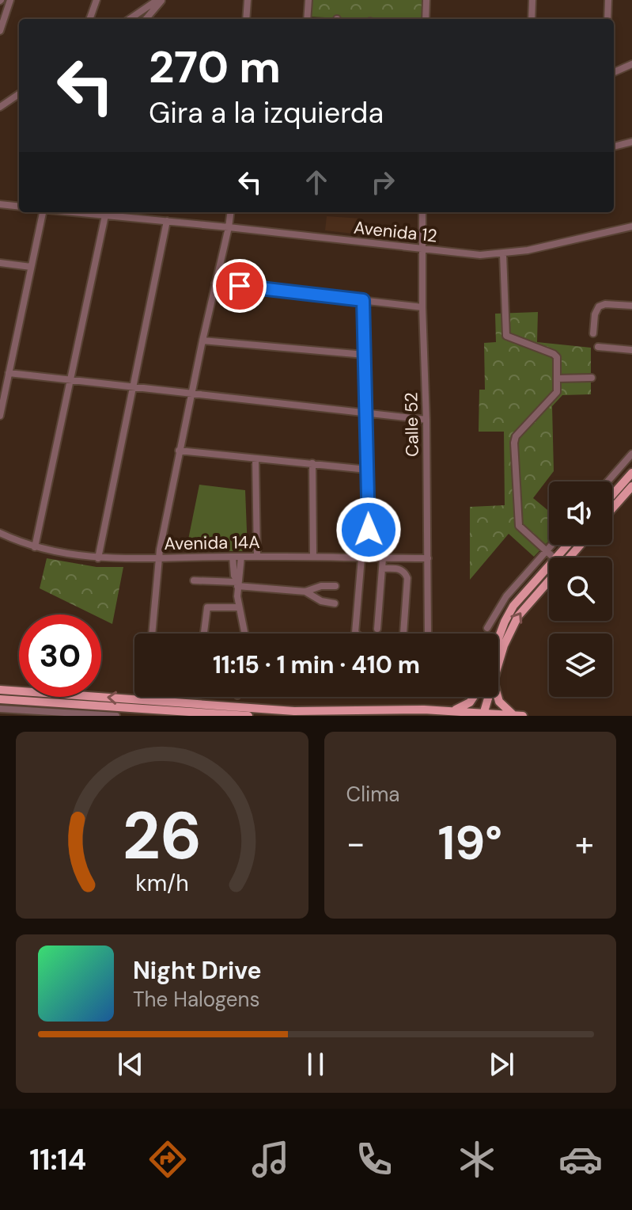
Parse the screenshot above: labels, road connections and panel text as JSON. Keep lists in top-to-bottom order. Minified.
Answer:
{"streets":{"street":["Avenida 12","Calle 52","Avenida 14A"]},"crossings":[["Avenida 12","Calle 52"],["Calle 52","Avenida 14A"]],"page":{"turn":["270 m","Gira a la izquierda"],"limit":"30","trip":"11:15 · 1 min · 410 m","tile":"Clima","heat":["−","19°","+"],"song":["Night Drive","The Halogens"],"tabs":"11:14","gauge":["26","km/h"]}}
